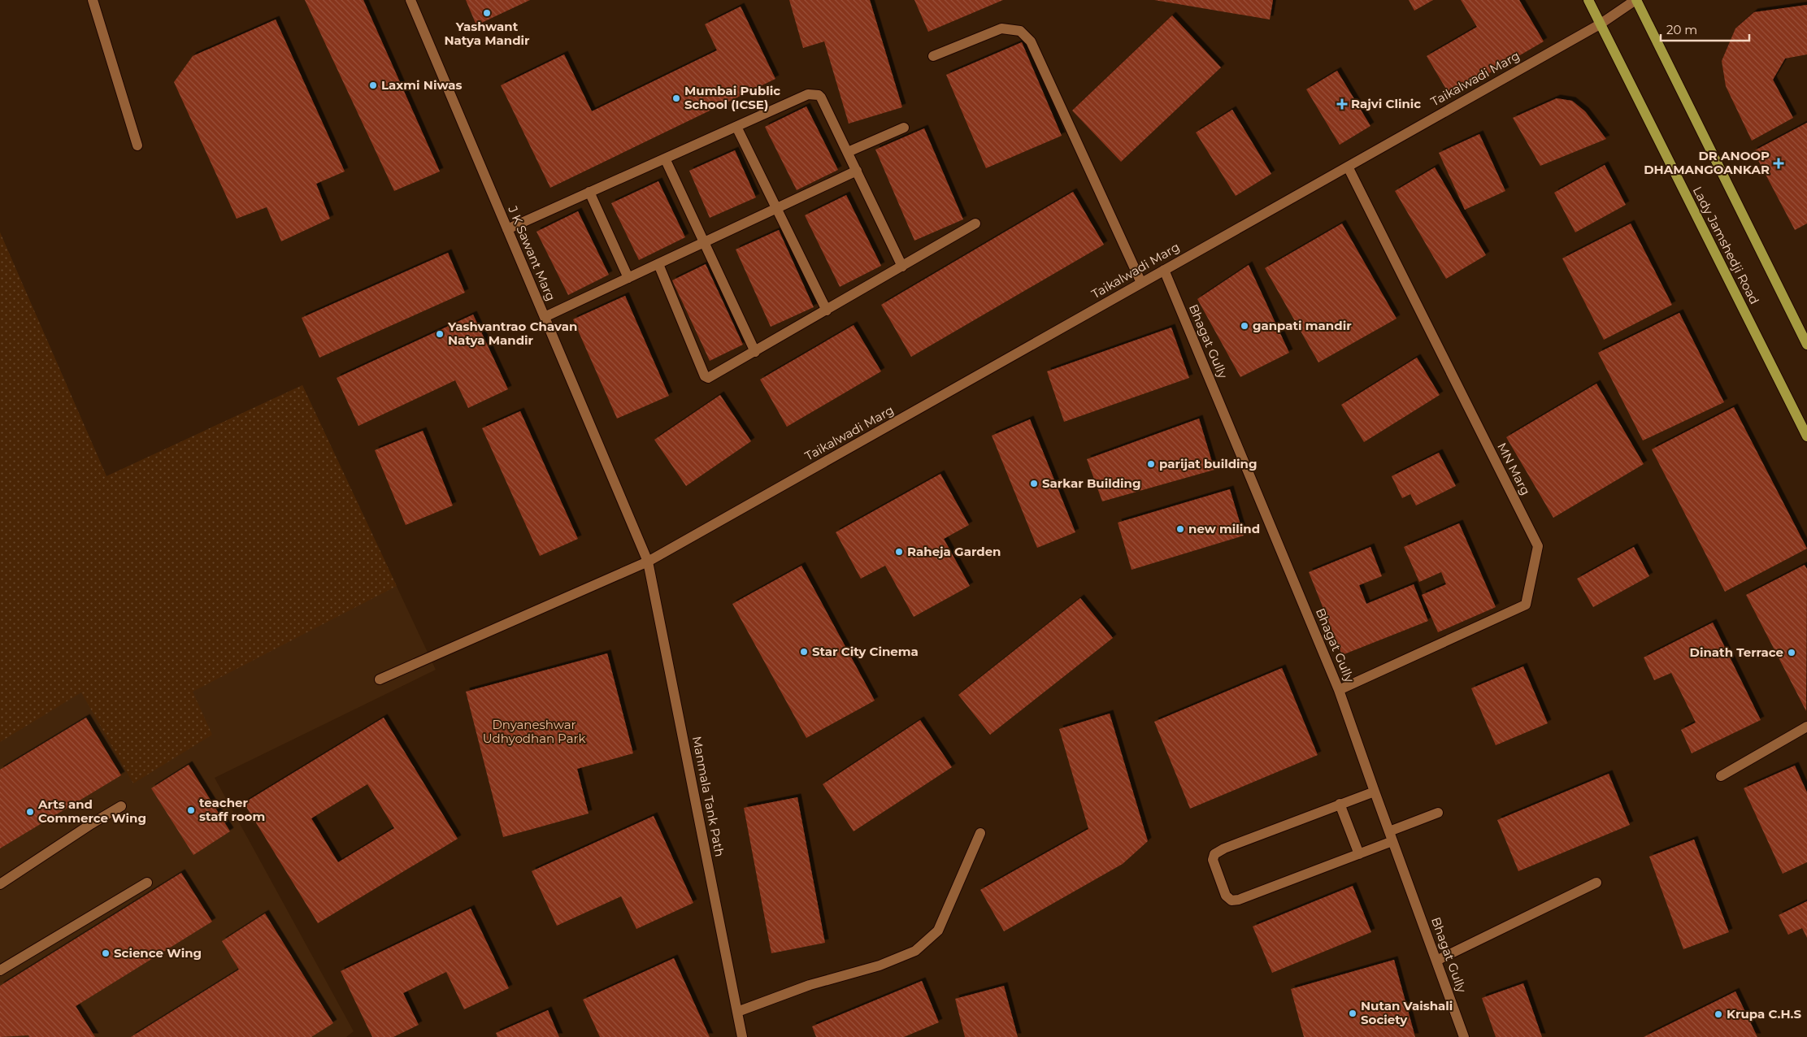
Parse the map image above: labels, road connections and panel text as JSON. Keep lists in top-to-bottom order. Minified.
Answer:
{"streets":{"main road":["Lady Jamshedji Road"],"street":["Taikalwadi Marg","J K Sawant Marg","Bhagat Gully","MN Marg","Manmala Tank Path"]},"crossings":[["Taikalwadi Marg","Lady Jamshedji Road"],["Taikalwadi Marg","J K Sawant Marg"],["Taikalwadi Marg","Bhagat Gully"],["Taikalwadi Marg","MN Marg"],["Taikalwadi Marg","Manmala Tank Path"],["J K Sawant Marg","Manmala Tank Path"],["Bhagat Gully","MN Marg"]],"parks":["Dnyaneshwar Udhyodhan Park"],"places":{"other":["Yashwant Natya Mandir","Laxmi Niwas","Mumbai Public School (ICSE)","ganpati mandir","Yashvantrao Chavan Natya Mandir","parijat building","Sarkar Building","new milind","Raheja Garden","Star City Cinema","Dinath Terrace","teacher staff room","Arts and Commerce Wing","Science Wing","Nutan Vaishali Society","Krupa C.H.S"],"health":["Rajvi Clinic","DR ANOOP DHAMANGOANKAR"]},"scale_bar":"20 m"}
